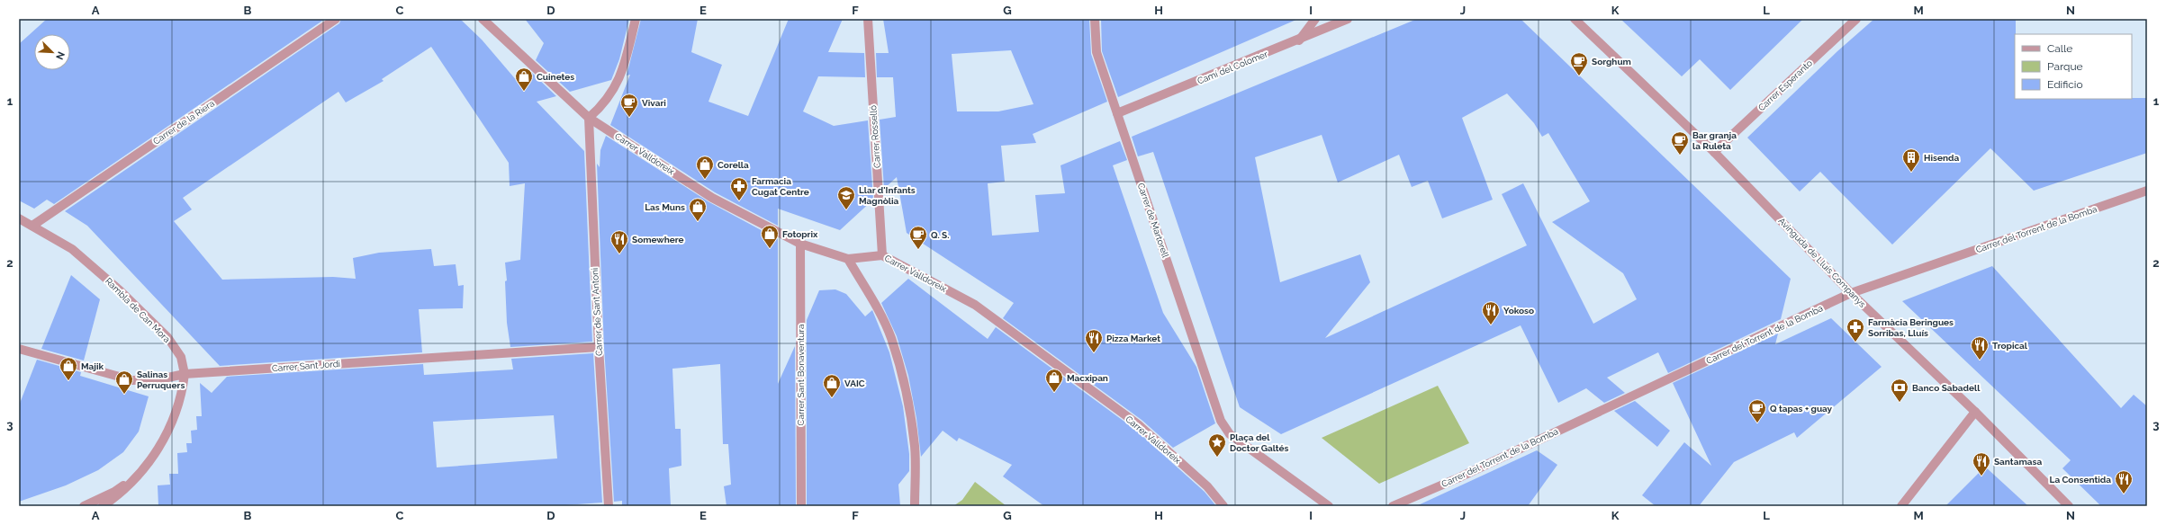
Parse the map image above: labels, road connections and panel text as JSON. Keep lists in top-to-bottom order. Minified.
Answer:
{"streets":{"street":["Camí del Colomer","Carrer Esperanto","Carrer de la Riera","Carrer Rosselló","Carrer Valldoreix","Carrer de Martorell","Carrer del Torrent de la Bomba","Avinguda de Lluís Companys","Rambla de Can Mora","Carrer de Sant Antoni","Carrer Sant Jordi","Carrer Sant Bonaventura"]},"crossings":[["Camí del Colomer","Carrer de Martorell"],["Carrer Esperanto","Avinguda de Lluís Companys"],["Carrer de la Riera","Rambla de Can Mora"],["Carrer Rosselló","Carrer Valldoreix"],["Carrer Valldoreix","Carrer de Sant Antoni"],["Carrer Valldoreix","Carrer Sant Bonaventura"],["Carrer del Torrent de la Bomba","Avinguda de Lluís Companys"],["Rambla de Can Mora","Carrer Sant Jordi"],["Carrer de Sant Antoni","Carrer Sant Jordi"]],"places":{"cafe":["Sorghum","Vivari","Bar granja la Ruleta","Q. S.","Q tapas + guay"],"shop":["Cuinetes","Corella","Las Muns","Fotoprix","Majik","Macxipan","Salinas Perruquers","VAIC"],"building":["Hisenda"],"pharmacy":["Farmacia Cugat Centre","Farmàcia Beringues Sorribas, Lluís"],"school or university":["Llar d'Infants Magnòlia"],"restaurant":["Somewhere","Yokoso","Pizza Market","Tropical","Santamasa","La Consentida"],"bank":["Banco Sabadell"],"place":["Plaça del Doctor Galtés"]},"legend":["Calle","Parque","Edificio"],"north":"bottom right","grid":{"columns":["A","B","C","D","E","F","G","H","I","J","K","L","M","N"],"rows":["1","2","3"]}}
